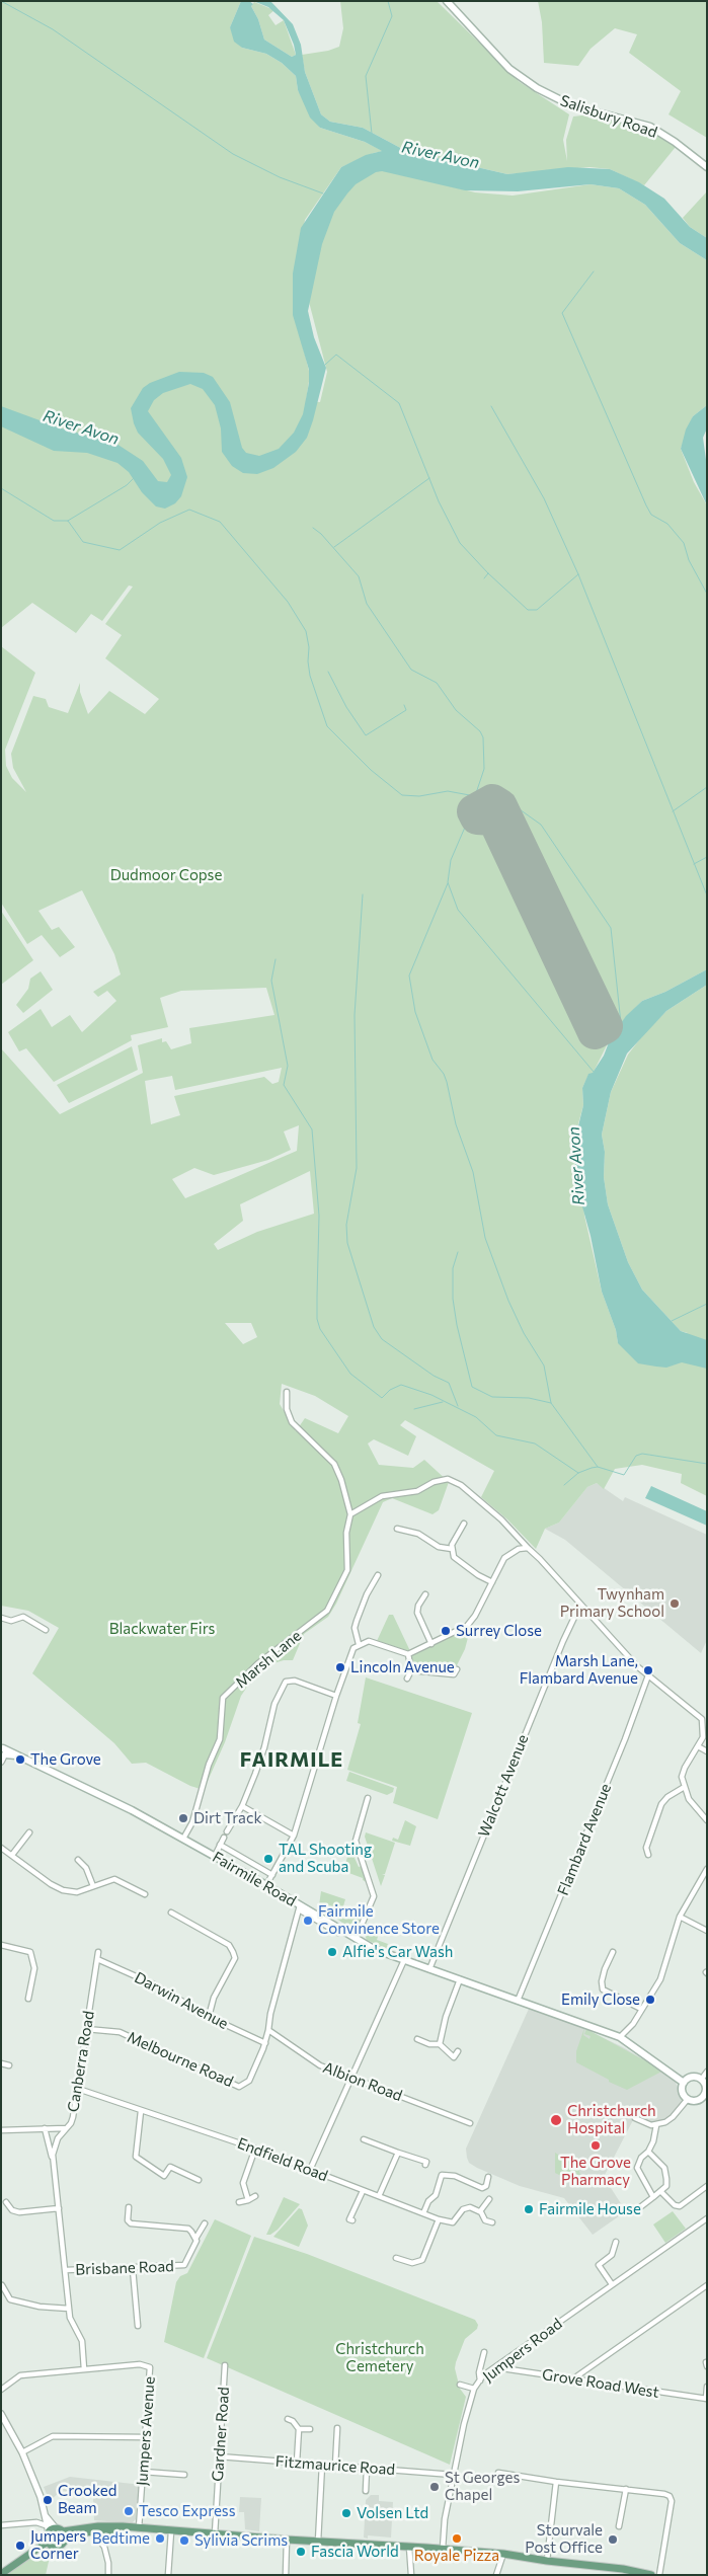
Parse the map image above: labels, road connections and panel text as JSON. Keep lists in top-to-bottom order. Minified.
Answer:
{"streets":{"main road":["Salisbury Road","Fairmile Road"],"street":["Marsh Lane","Walcott Avenue","Flambard Avenue","Darwin Avenue","Melbourne Road","Canberra Road","Albion Road","Endfield Road","Brisbane Road","Jumpers Road","Grove Road West","Jumpers Avenue","Gardner Road","Fitzmaurice Road"]},"crossings":[["Marsh Lane","Fairmile Road"],["Walcott Avenue","Fairmile Road"],["Flambard Avenue","Fairmile Road"],["Darwin Avenue","Melbourne Road"],["Darwin Avenue","Canberra Road"],["Melbourne Road","Canberra Road"],["Melbourne Road","Albion Road"],["Canberra Road","Endfield Road"],["Canberra Road","Brisbane Road"],["Canberra Road","Jumpers Avenue"],["Jumpers Road","Grove Road West"],["Jumpers Road","Fitzmaurice Road"],["Gardner Road","Fitzmaurice Road"]],"districts":["FAIRMILE"],"water":["River Avon"],"parks":["Dudmoor Copse","Blackwater Firs","Christchurch Cemetery"],"places":["Twynham Primary School","Surrey Close","Lincoln Avenue","Marsh Lane, Flambard Avenue","The Grove","Dirt Track","TAL Shooting and Scuba","Fairmile Convinence Store","Alfie's Car Wash","Emily Close","Christchurch Hospital","The Grove Pharmacy","Fairmile House","St Georges Chapel","Crooked Beam","Tesco Express","Volsen Ltd","Bedtime","Royale Pizza","Stourvale Post Office","Sylivia Scrims","Jumpers Corner","Fascia World"]}
